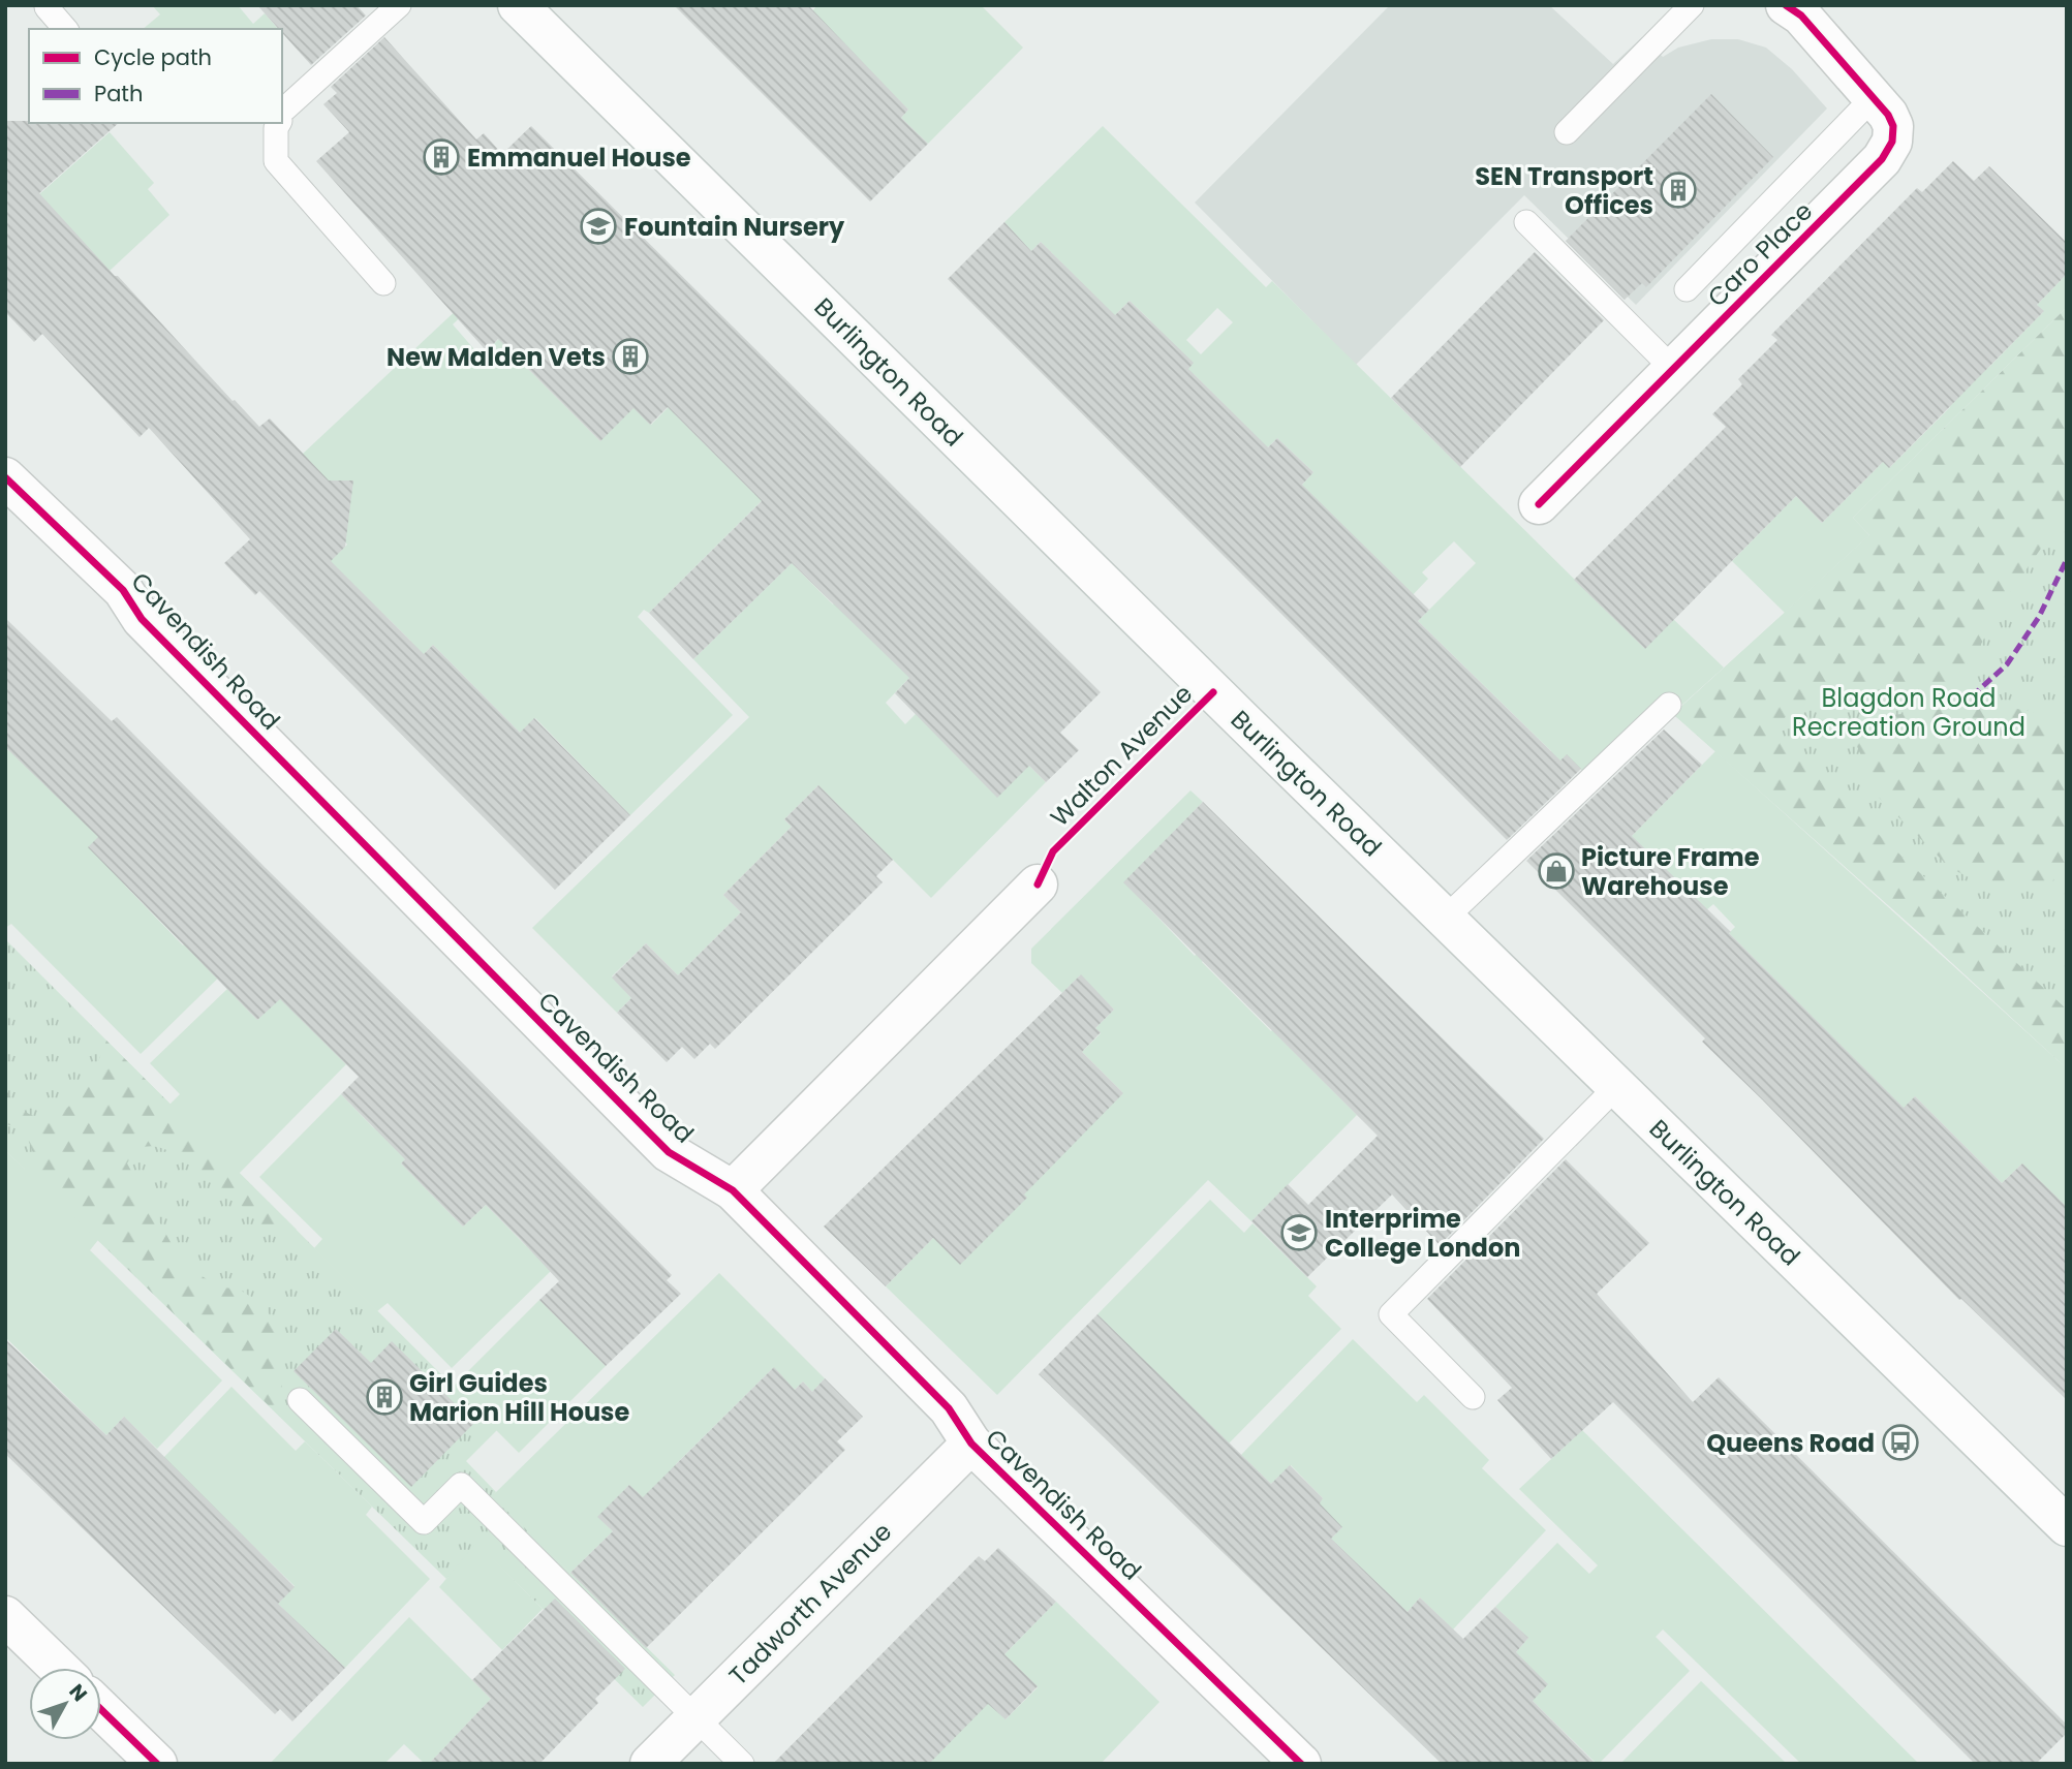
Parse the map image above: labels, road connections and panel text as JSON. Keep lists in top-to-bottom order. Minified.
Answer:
{"streets":{"street":["Caro Place","Burlington Road","Cavendish Road","Tadworth Avenue"],"cycle path":["Walton Avenue"]},"crossings":[["Cavendish Road","Tadworth Avenue"]],"parks":["Blagdon Road Recreation Ground"],"places":{"building":["Emmanuel House","SEN Transport Offices","New Malden Vets","Girl Guides Marion Hill House"],"school or university":["Fountain Nursery","Interprime College London"],"shop":["Picture Frame Warehouse"],"bus stop":["Queens Road"]},"legend":["Cycle path","Path"],"north":"top right"}
